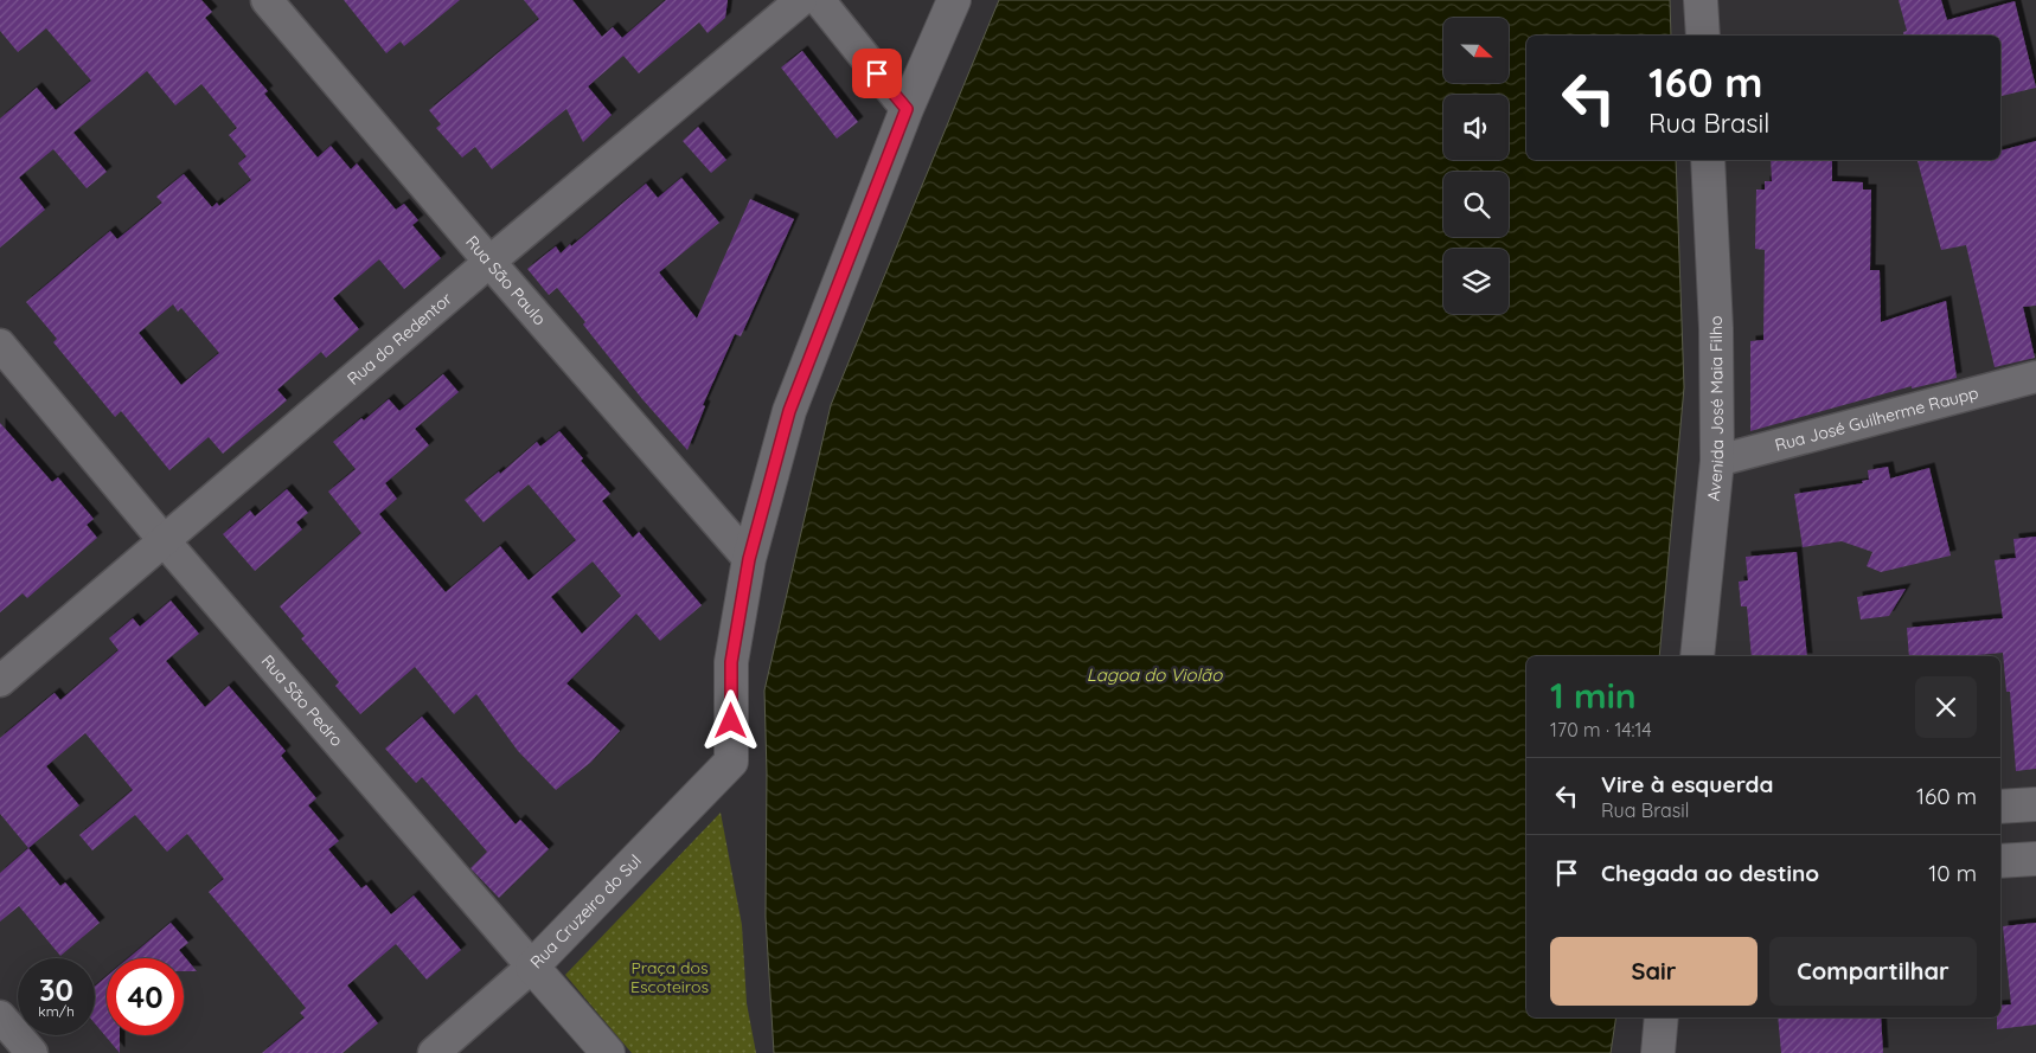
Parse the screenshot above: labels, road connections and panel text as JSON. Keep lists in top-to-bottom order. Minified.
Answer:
{"streets":{"street":["Rua São Paulo","Rua do Redentor","Avenida José Maia Filho","Rua José Guilherme Raupp","Rua São Pedro","Rua Cruzeiro do Sul"]},"crossings":[["Rua São Paulo","Rua do Redentor"],["Rua São Paulo","Rua Cruzeiro do Sul"],["Rua do Redentor","Rua São Pedro"],["Avenida José Maia Filho","Rua José Guilherme Raupp"],["Rua São Pedro","Rua Cruzeiro do Sul"]],"water":["Lagoa do Violão"],"parks":["Praça dos Escoteiros"],"north":"right","page":{"turn":["160 m","Rua Brasil"],"heading":["1 min","170 m · 14:14"],"list":[{"name":"Vire à esquerda","note":"Rua Brasil","value":"160 m"},{"name":"Chegada ao destino","value":"10 m"}],"buttons":["Sair","Compartilhar"],"speed":"30 km/h","limit":"40"}}
